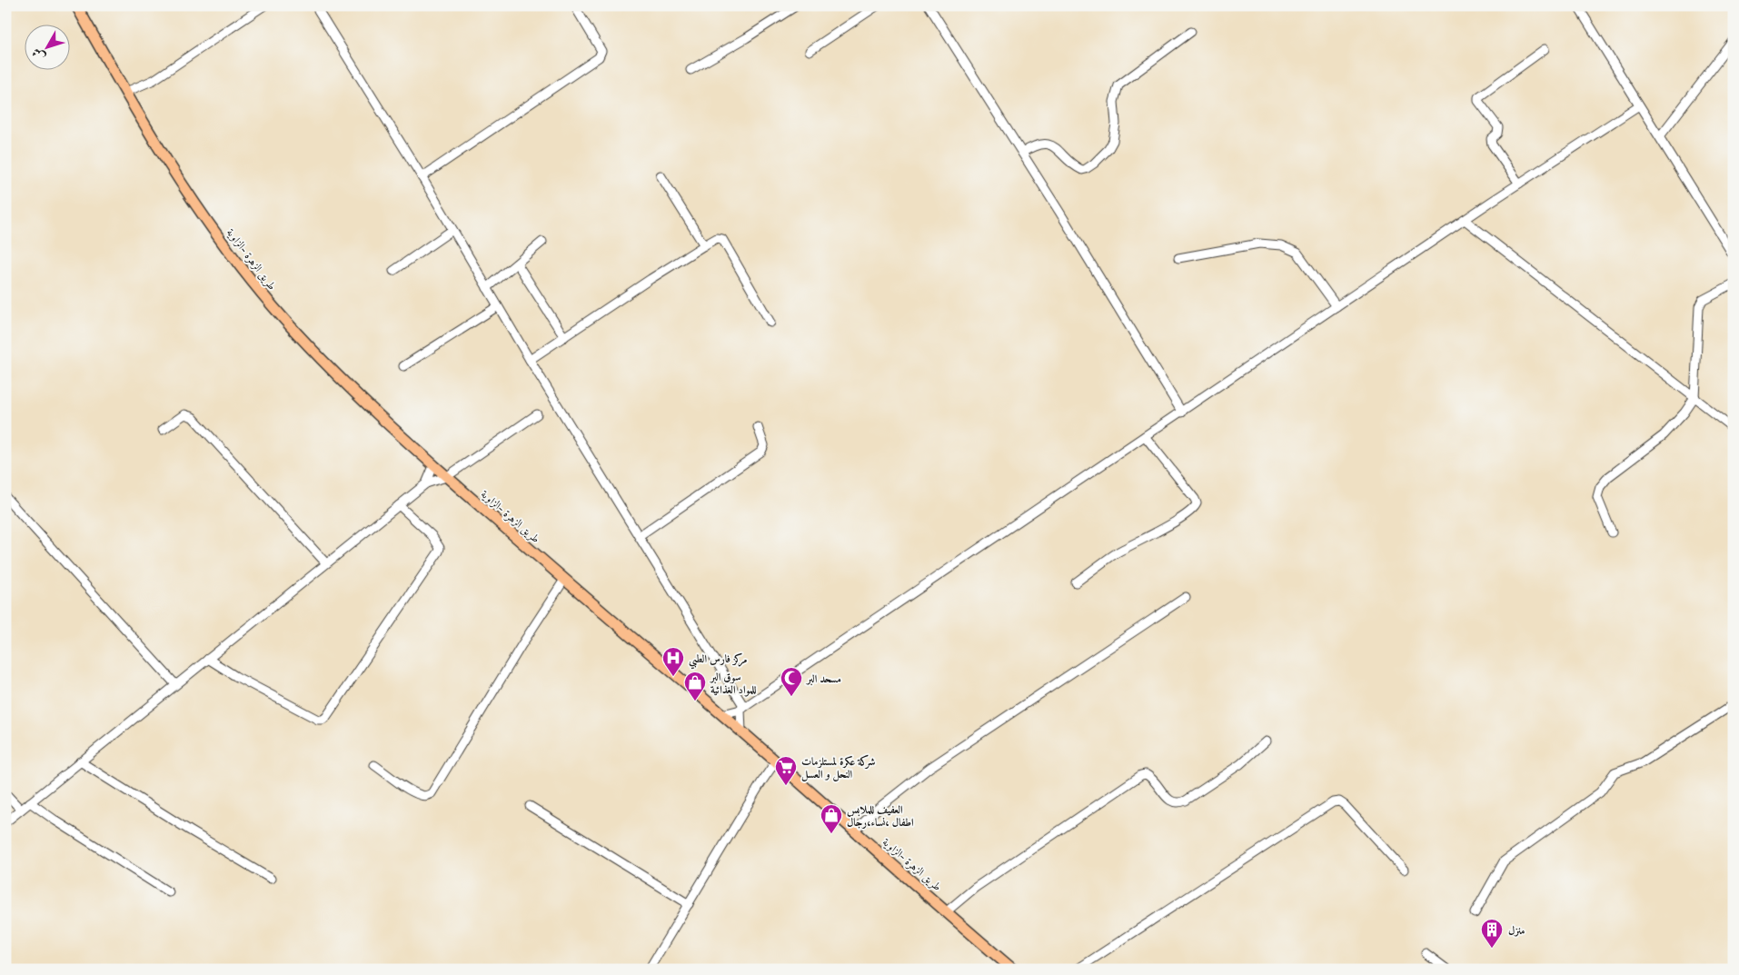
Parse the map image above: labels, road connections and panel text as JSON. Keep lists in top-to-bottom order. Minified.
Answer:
{"streets":{"main road":["طريق الزهرة -الزاوية"]},"places":{"hospital":["مركز فارس الطبي"],"mosque":["مسحد البر"],"shop":["سوق البر للمواد الغذائية","العفيف للملابس اطفال ،نساء،رجال"],"supermarket":["شركة عكرة لمستلزمات النحل و العسل"],"building":["منزل"]},"north":"bottom left"}
